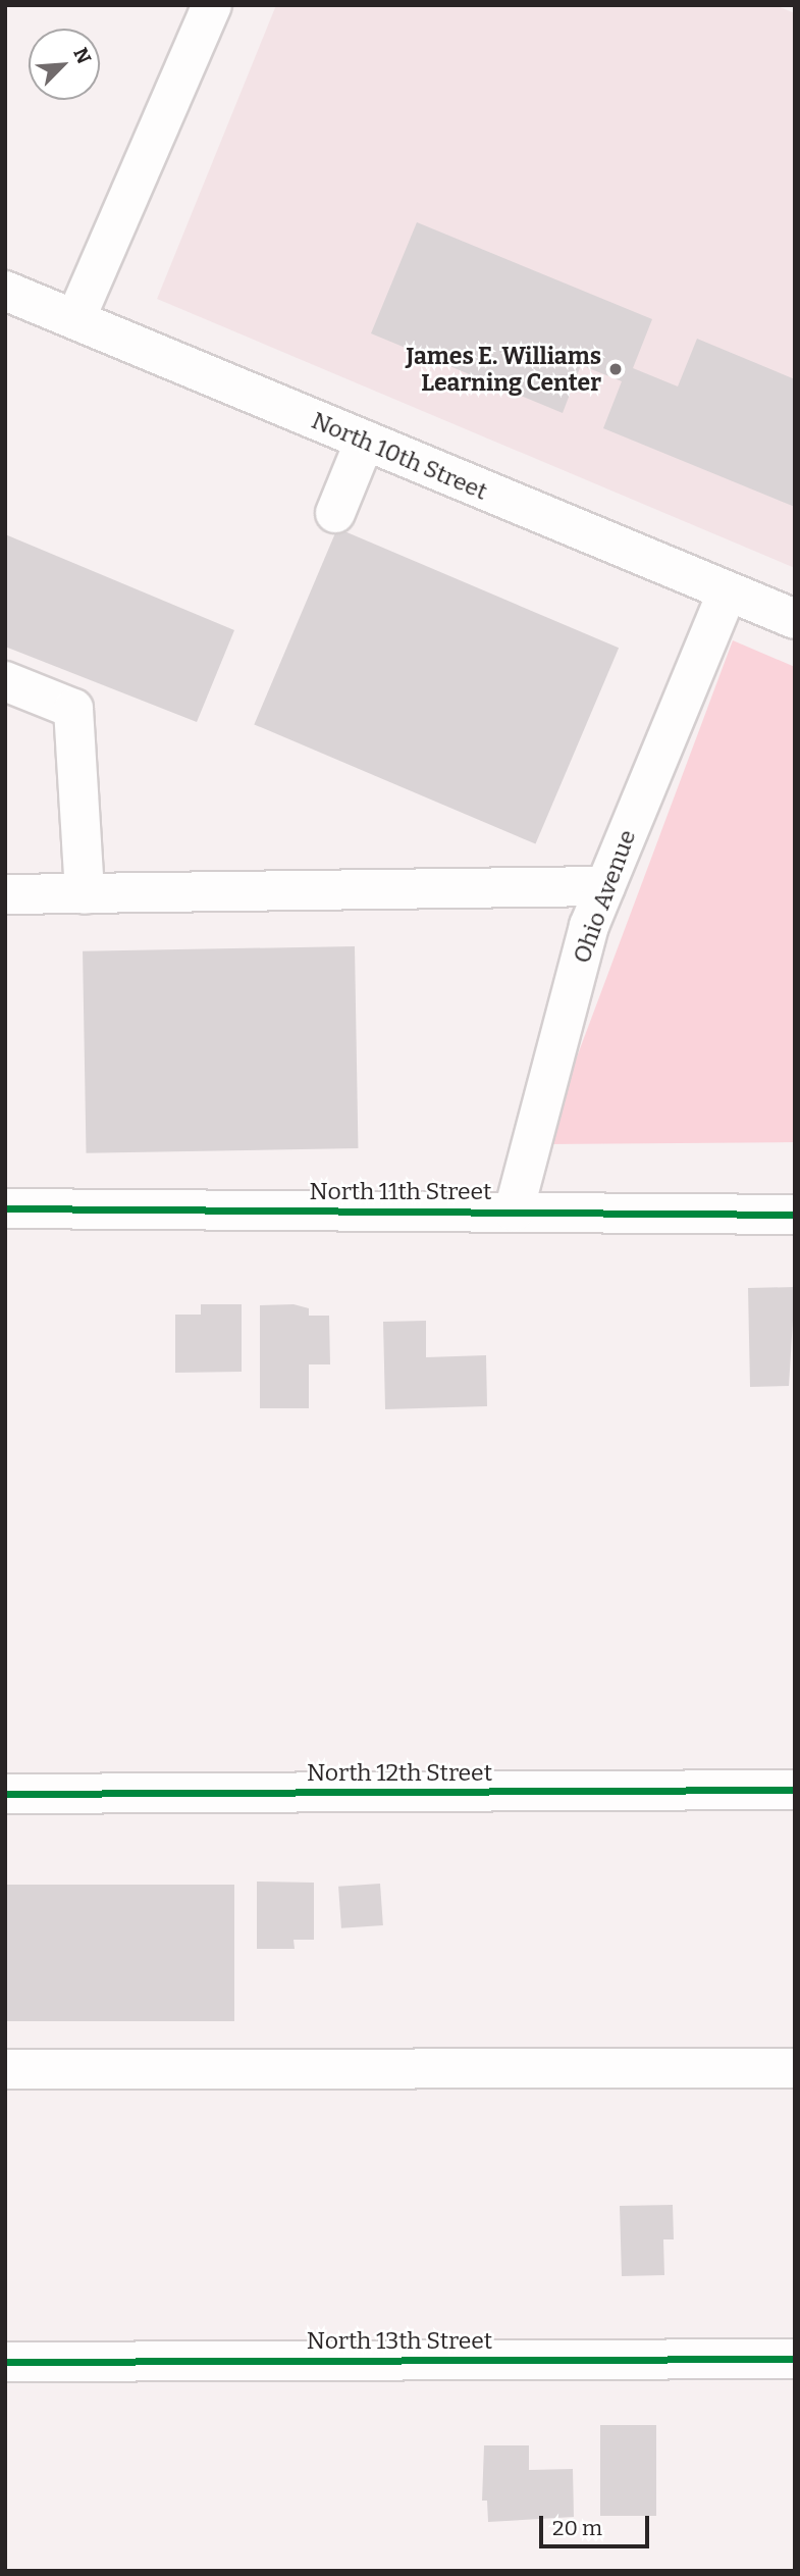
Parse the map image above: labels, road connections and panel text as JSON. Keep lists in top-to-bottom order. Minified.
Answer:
{"streets":{"street":["North 10th Street","Ohio Avenue","North 11th Street","North 12th Street","North 13th Street"]},"crossings":[["North 10th Street","Ohio Avenue"],["Ohio Avenue","North 11th Street"]],"places":["James E. Williams Learning Center"],"scale_bar":"20 m","north":"top right"}
